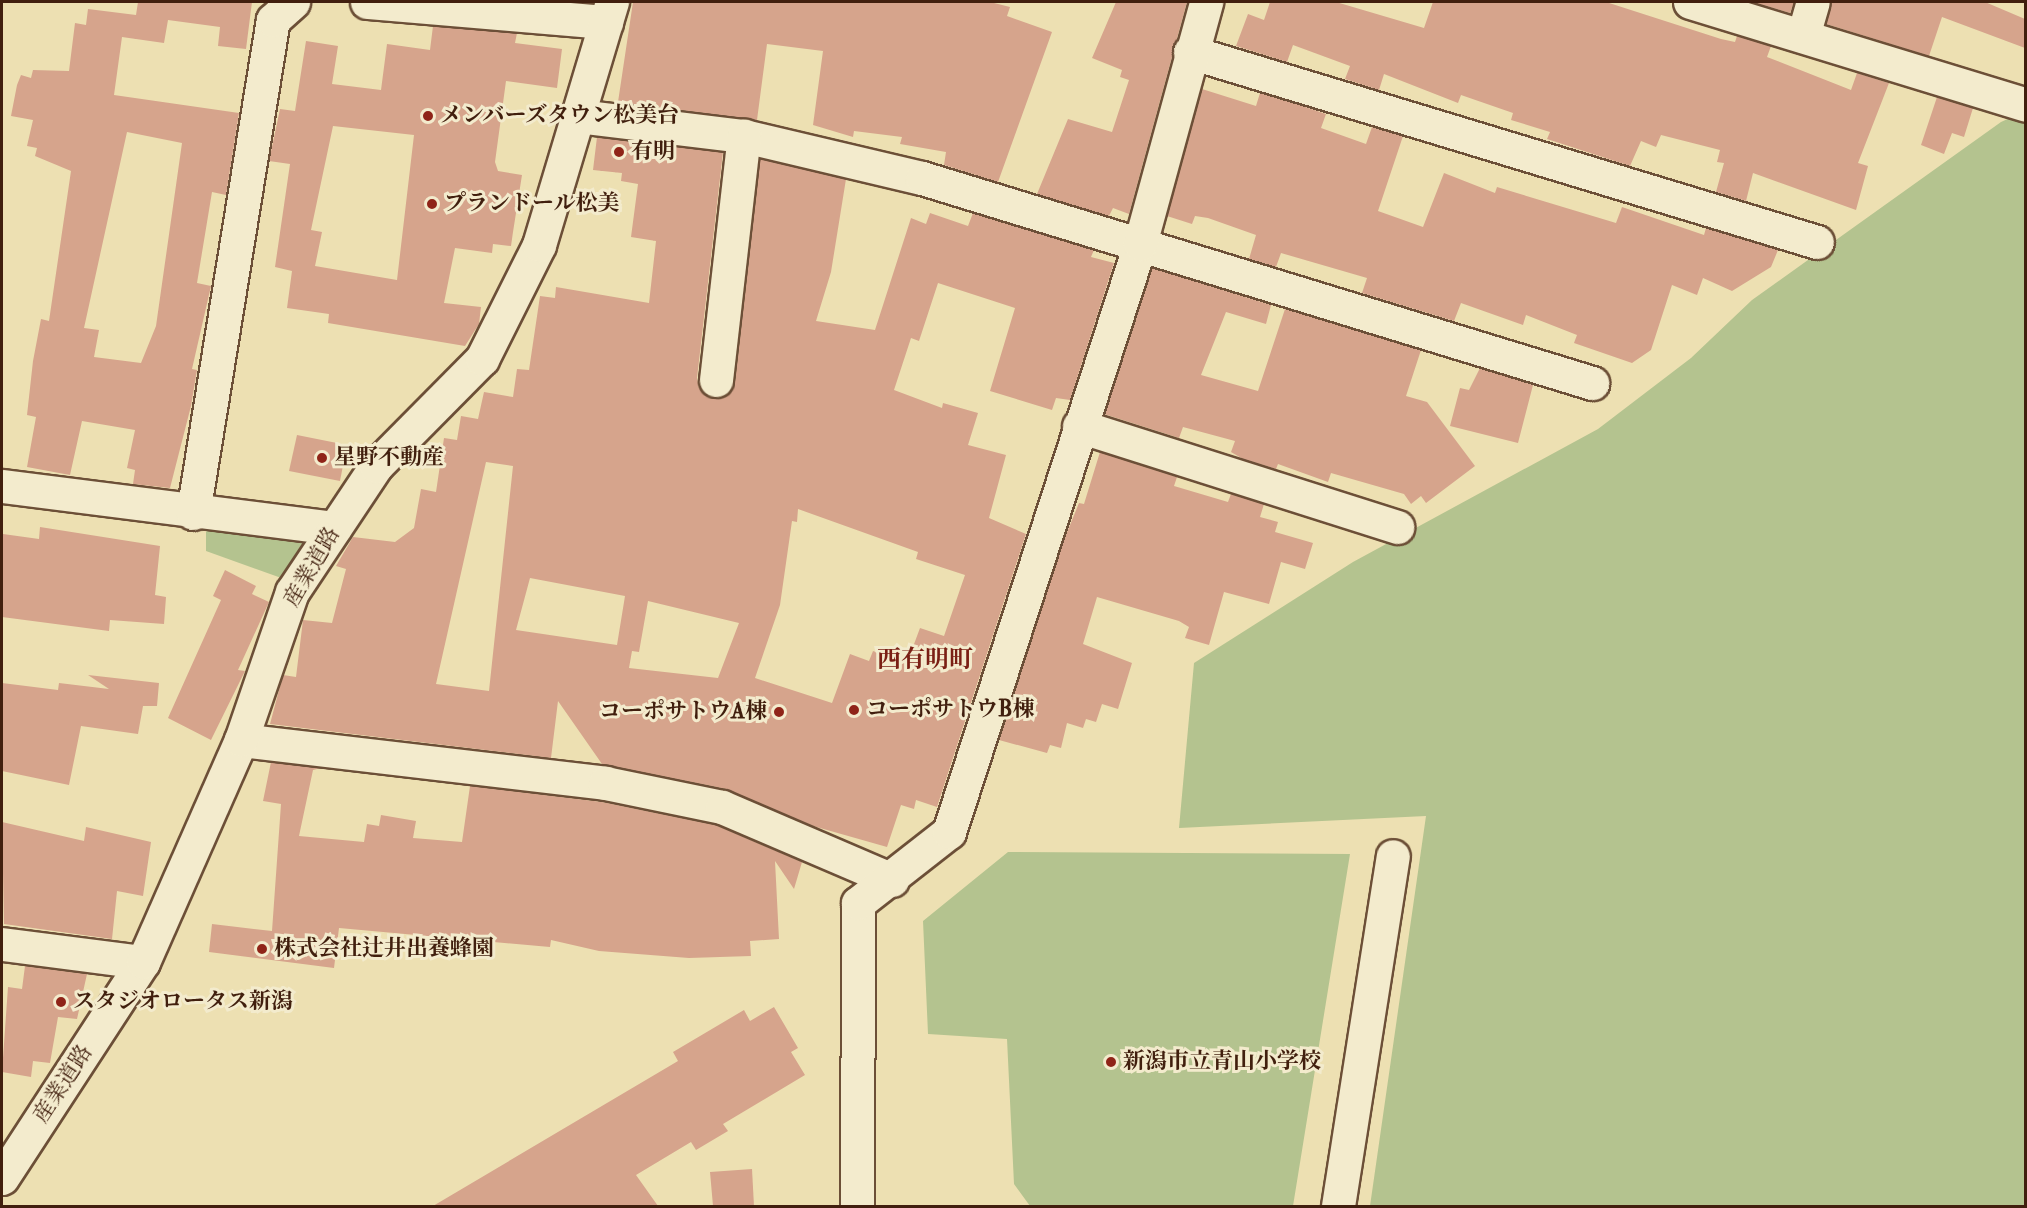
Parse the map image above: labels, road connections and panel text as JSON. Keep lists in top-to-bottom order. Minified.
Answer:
{"streets":{"street":["産業道路"]},"districts":["西有明町"],"places":["メンバーズタウン松美台","有明","プランドール松美","星野不動産","コーポサトウB棟","コーポサトウA棟","株式会社辻井出養蜂園","スタジオロータス新潟","新潟市立青山小学校"]}
